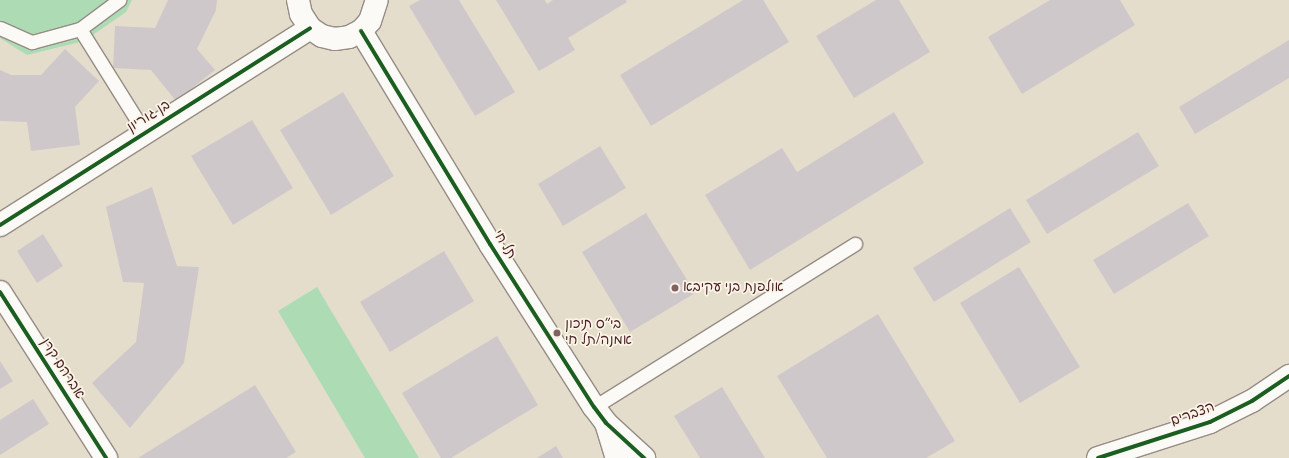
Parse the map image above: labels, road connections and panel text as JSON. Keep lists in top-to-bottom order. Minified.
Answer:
{"streets":{"street":["בן גוריון","תל חי","אברהם קרן","הצברים"]},"places":["אולפנת בני עקיבא","בי״ס תיכון אמנה/תל חי"]}
